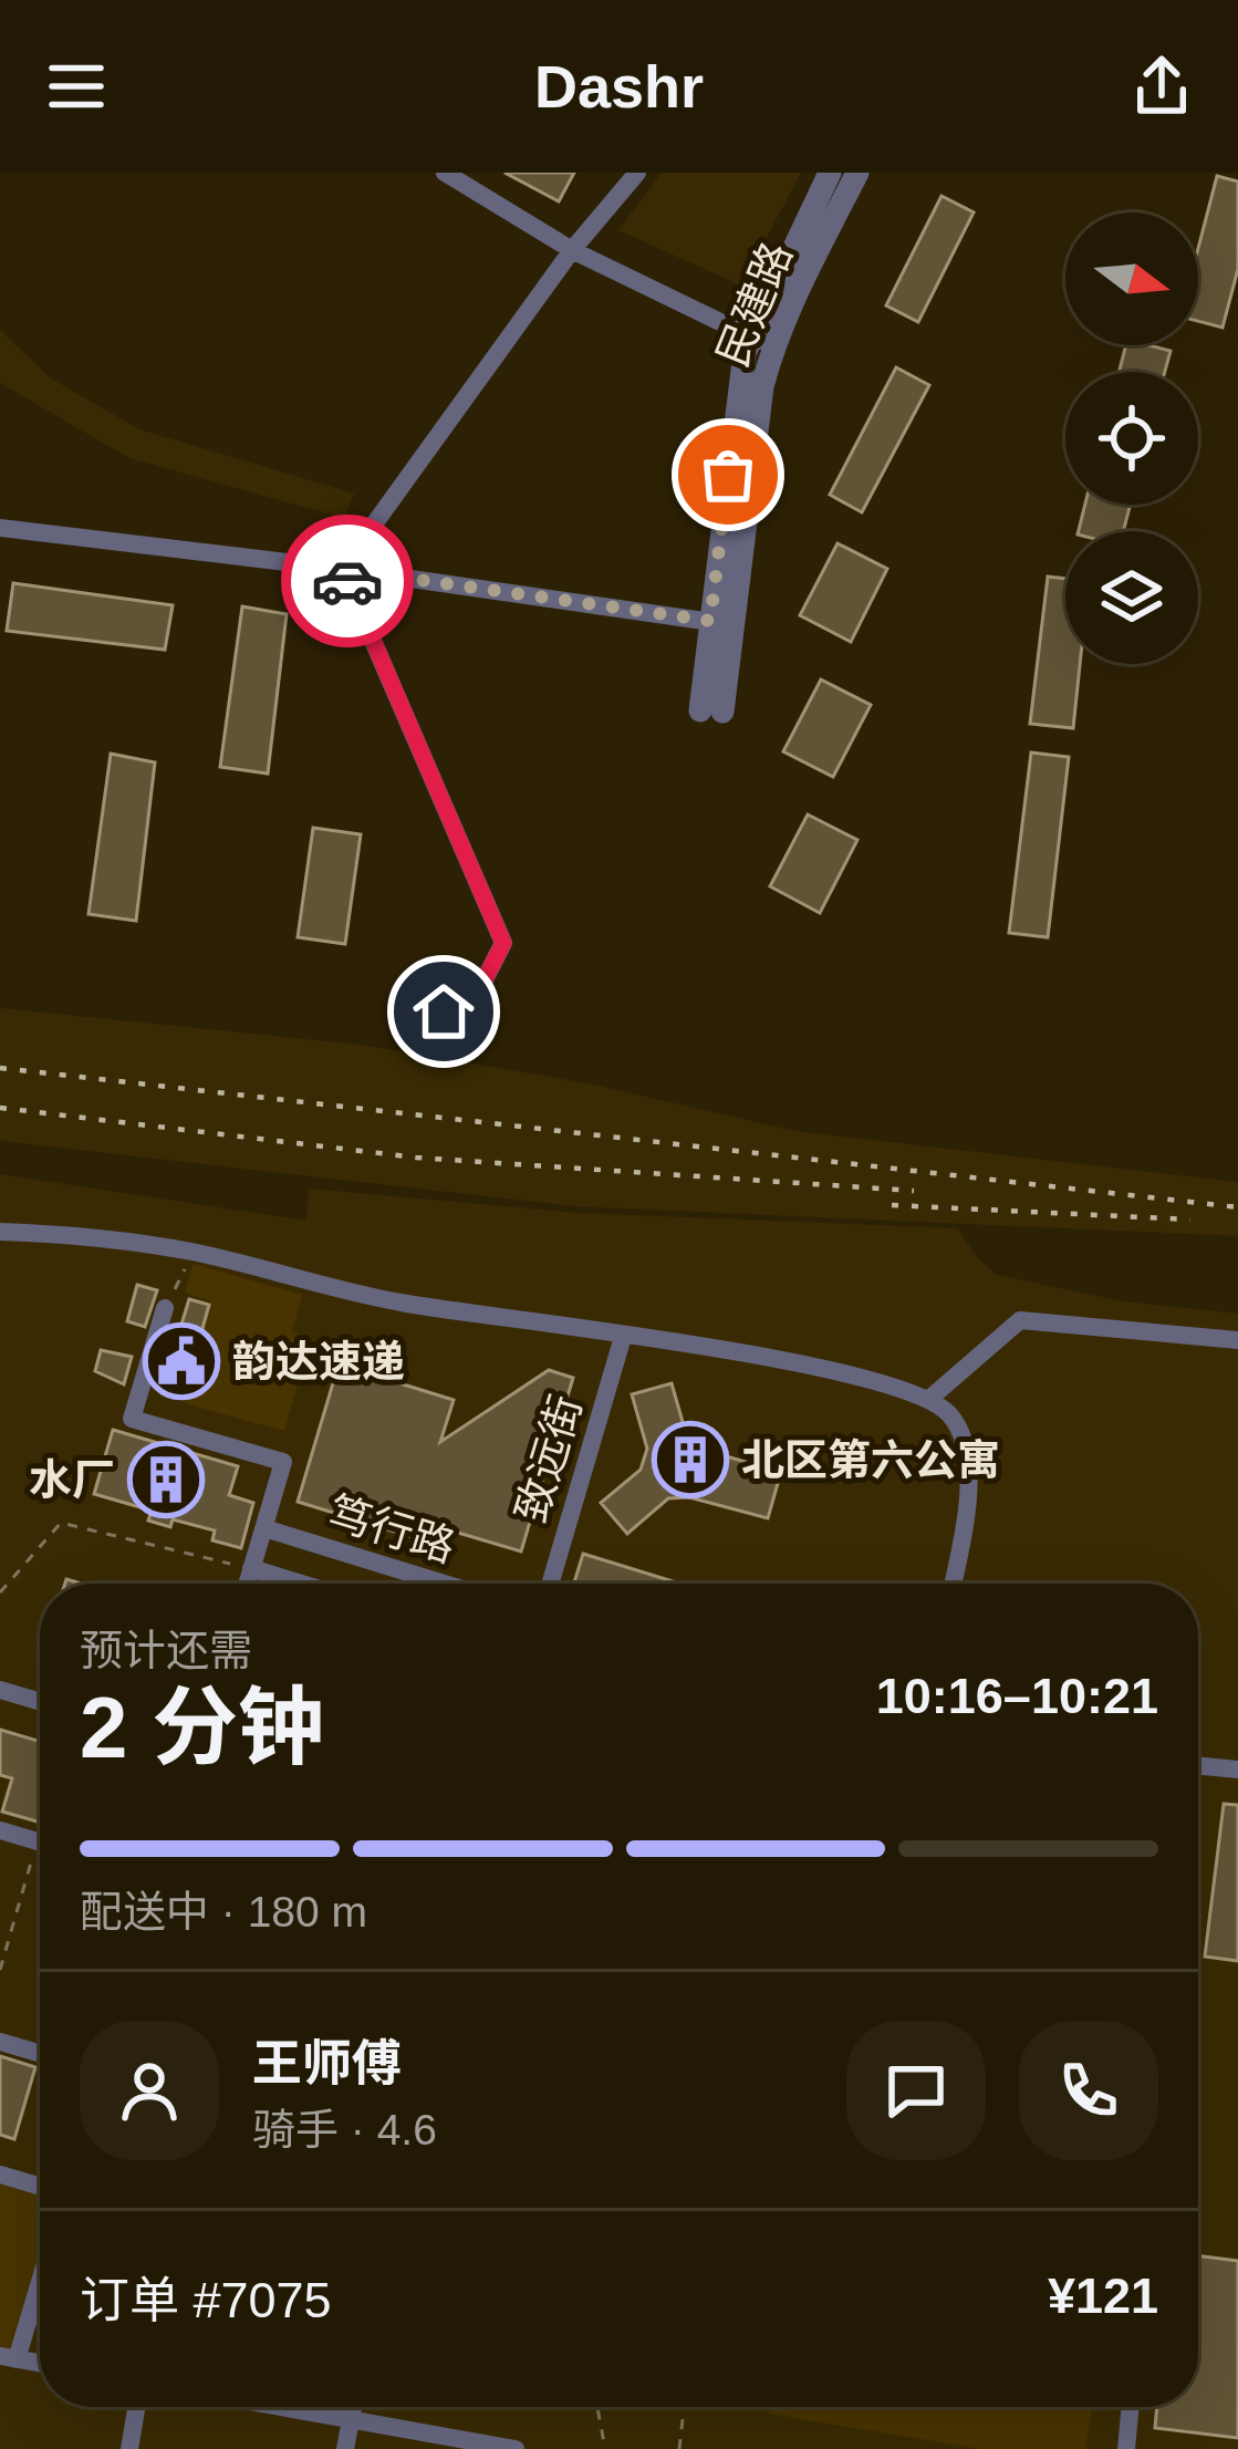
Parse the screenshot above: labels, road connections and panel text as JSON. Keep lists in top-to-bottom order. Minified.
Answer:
{"streets":{"street":["民建路","致远街","笃行路"]},"places":{"public building":["韵达速递"],"building":["北区第六公寓","水厂"]},"north":"right","page":{"header":"Dashr","heading":["2 分钟","预计还需","10:16–10:21"],"panel":["王师傅","骑手 · 4.6","订单 #7075","¥121"],"bar":"配送中 · 180 m"}}
